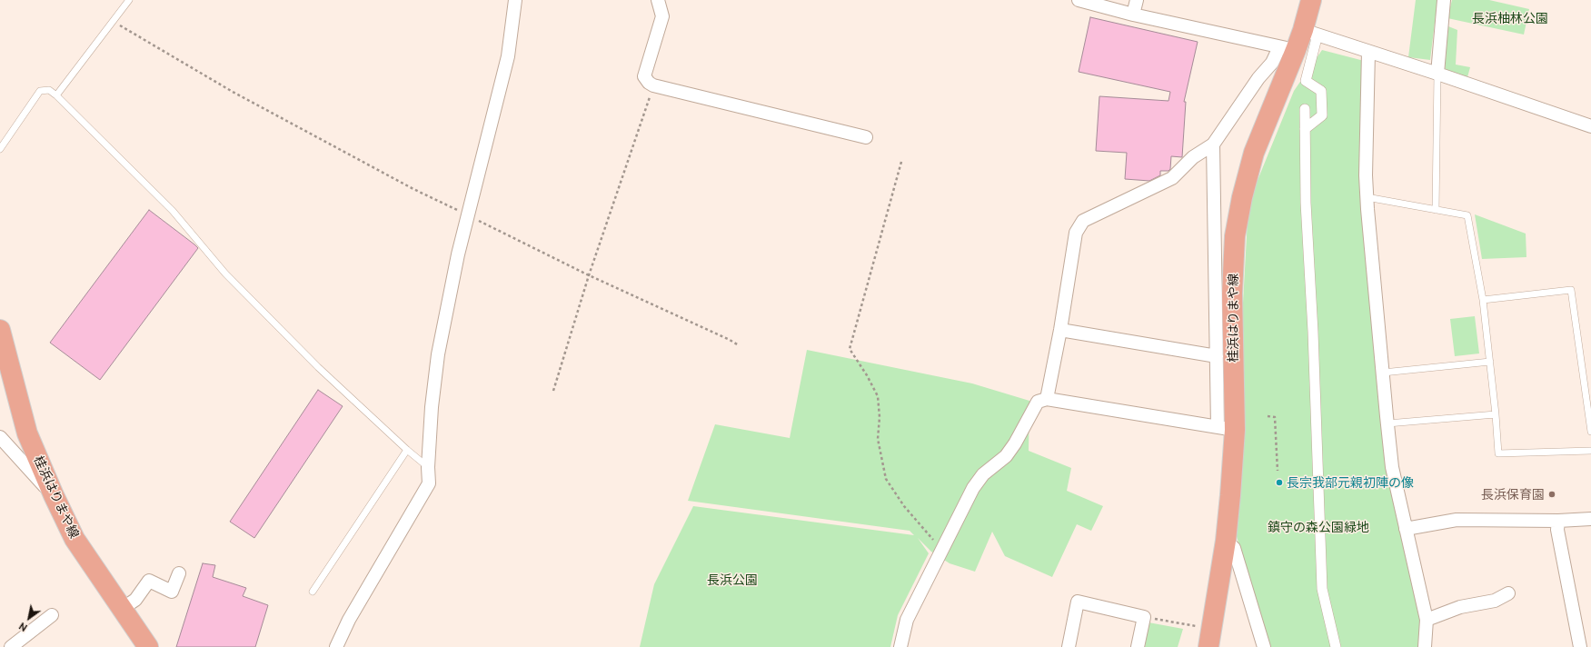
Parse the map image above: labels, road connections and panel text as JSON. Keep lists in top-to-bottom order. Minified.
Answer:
{"streets":{"main road":["桂浜はりまや線"]},"parks":["長浜柚林公園","鎮守の森公園緑地","長浜公園"],"places":["長宗我部元親初陣の像","長浜保育園"],"north":"bottom left"}
